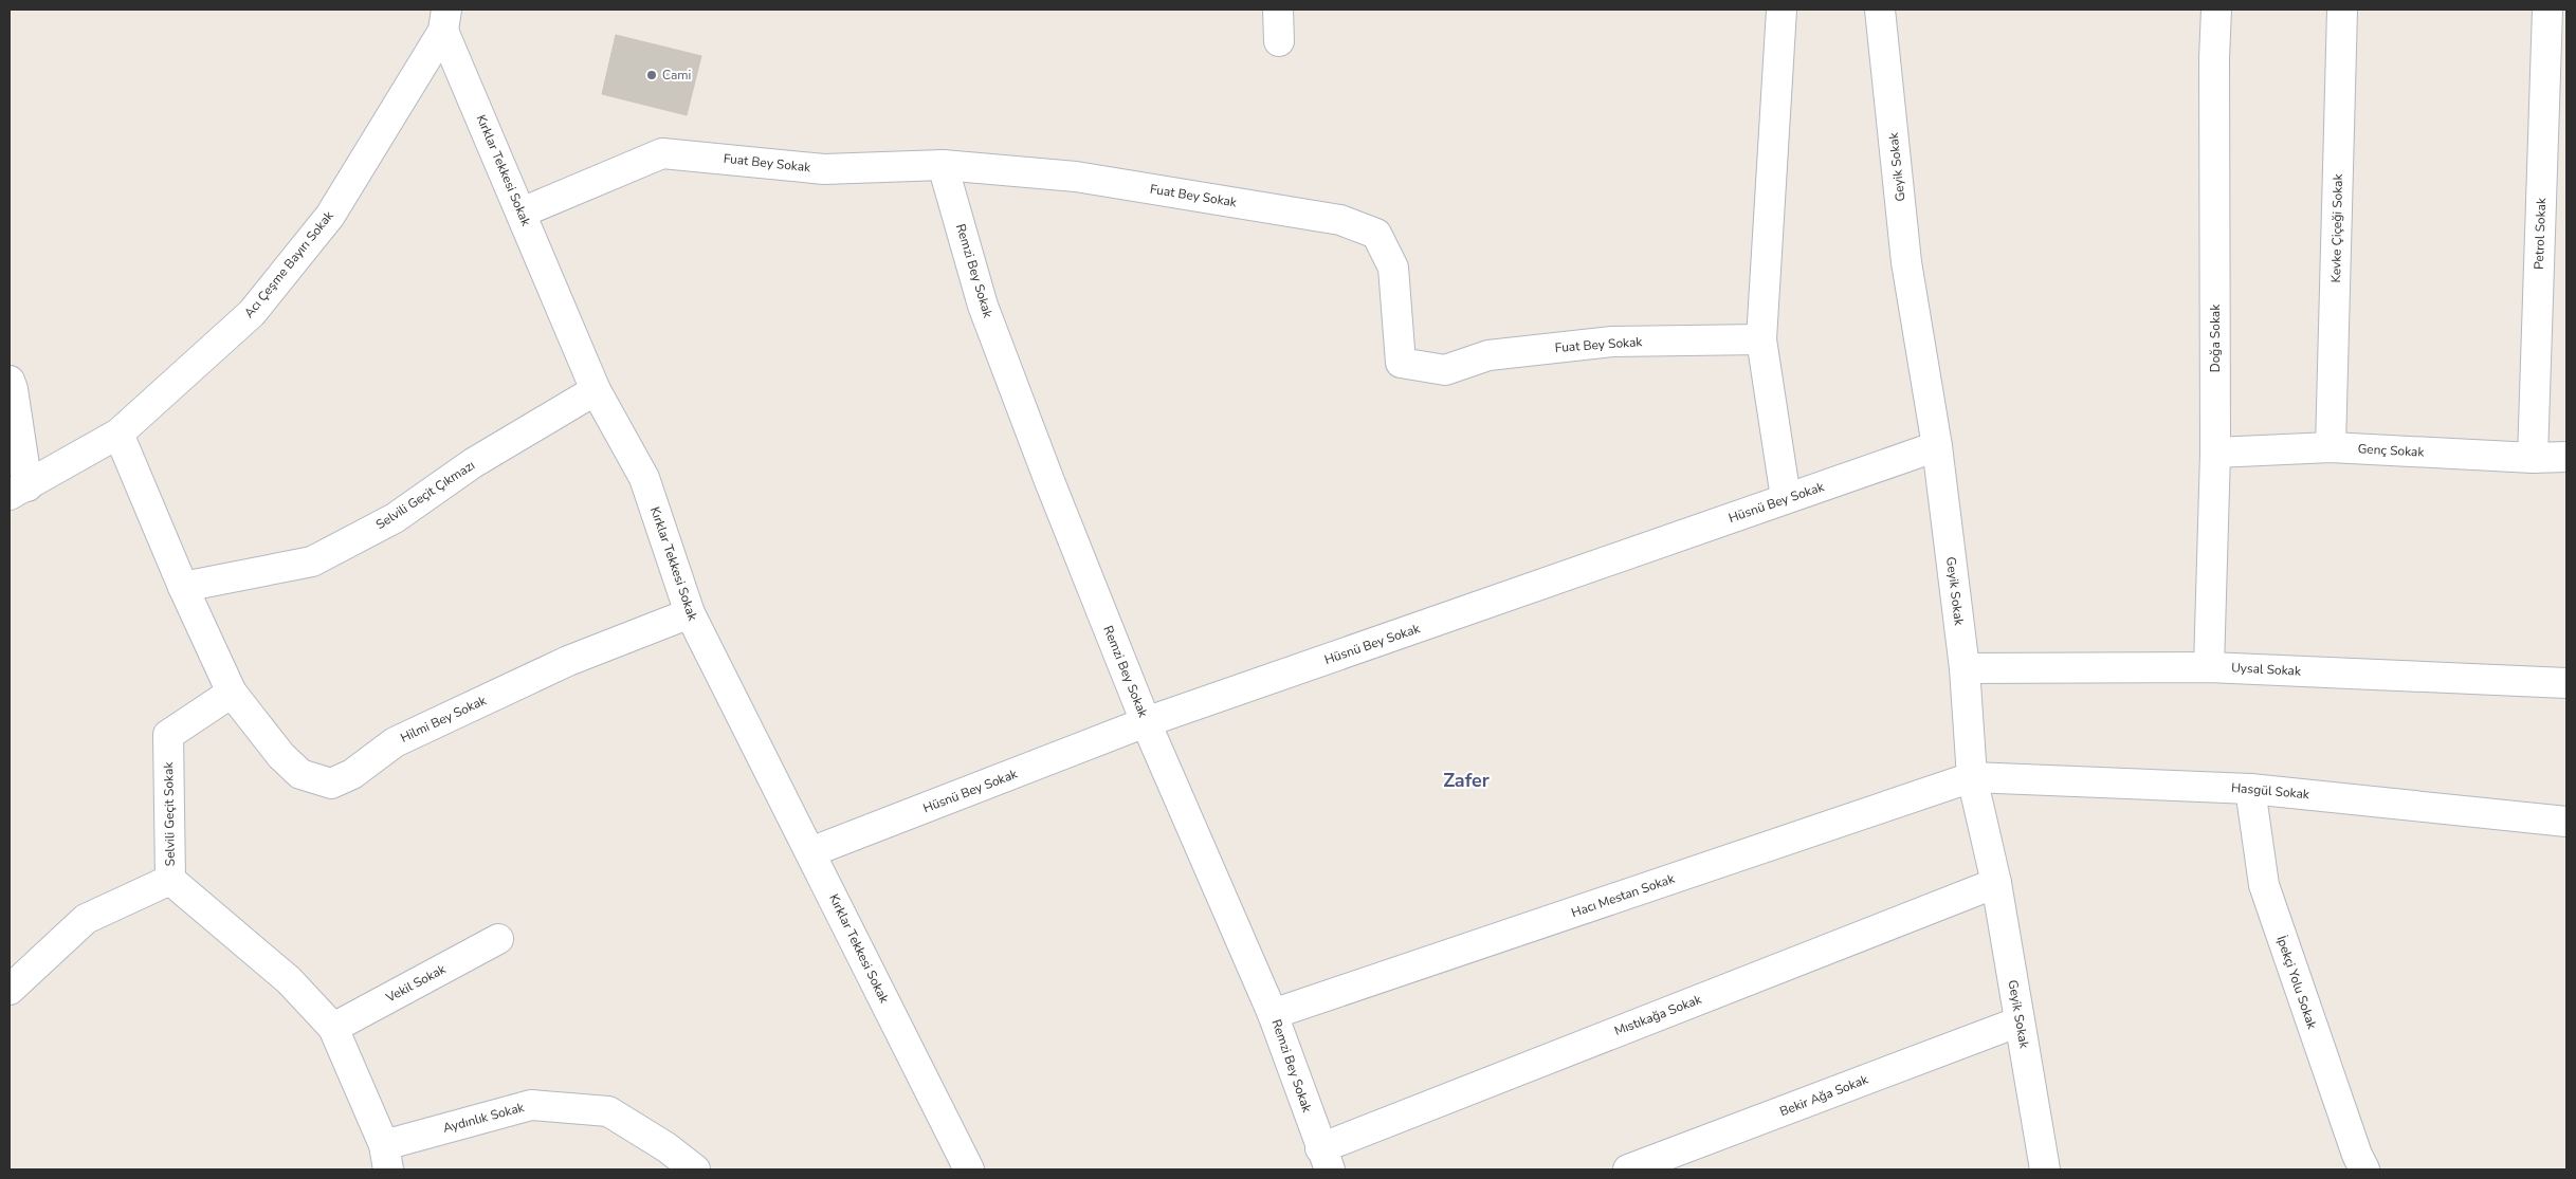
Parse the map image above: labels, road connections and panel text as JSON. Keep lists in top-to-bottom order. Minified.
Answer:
{"streets":{"street":["Fuat Bey Sokak","Geyik Sokak","Kırklar Tekkesi Sokak","Kevke Çiçeği Sokak","Petrol Sokak","Acı Çeşme Bayırı Sokak","Remzi Bey Sokak","Doğa Sokak","Genç Sokak","Selvili Geçit Çıkmazı","Hüsnü Bey Sokak","Uysal Sokak","Hilmi Bey Sokak","Hasgül Sokak","Selvili Geçit Sokak","Hacı Mestan Sokak","İpekçi Yolu Sokak","Vekil Sokak","Mıstıkağa Sokak","Bekir Ağa Sokak","Aydınlık Sokak"]},"crossings":[["Fuat Bey Sokak","Kırklar Tekkesi Sokak"],["Fuat Bey Sokak","Remzi Bey Sokak"],["Geyik Sokak","Hüsnü Bey Sokak"],["Geyik Sokak","Uysal Sokak"],["Geyik Sokak","Hasgül Sokak"],["Geyik Sokak","Hacı Mestan Sokak"],["Geyik Sokak","Mıstıkağa Sokak"],["Geyik Sokak","Bekir Ağa Sokak"],["Kırklar Tekkesi Sokak","Acı Çeşme Bayırı Sokak"],["Kırklar Tekkesi Sokak","Selvili Geçit Çıkmazı"],["Kırklar Tekkesi Sokak","Hüsnü Bey Sokak"],["Kırklar Tekkesi Sokak","Hilmi Bey Sokak"],["Kevke Çiçeği Sokak","Genç Sokak"],["Petrol Sokak","Genç Sokak"],["Remzi Bey Sokak","Hüsnü Bey Sokak"],["Remzi Bey Sokak","Hacı Mestan Sokak"],["Remzi Bey Sokak","Mıstıkağa Sokak"],["Doğa Sokak","Genç Sokak"],["Doğa Sokak","Uysal Sokak"],["Hilmi Bey Sokak","Selvili Geçit Sokak"],["Hasgül Sokak","Hacı Mestan Sokak"],["Hasgül Sokak","İpekçi Yolu Sokak"],["Selvili Geçit Sokak","Vekil Sokak"],["Selvili Geçit Sokak","Aydınlık Sokak"]],"districts":["Zafer"],"places":["Cami"]}
